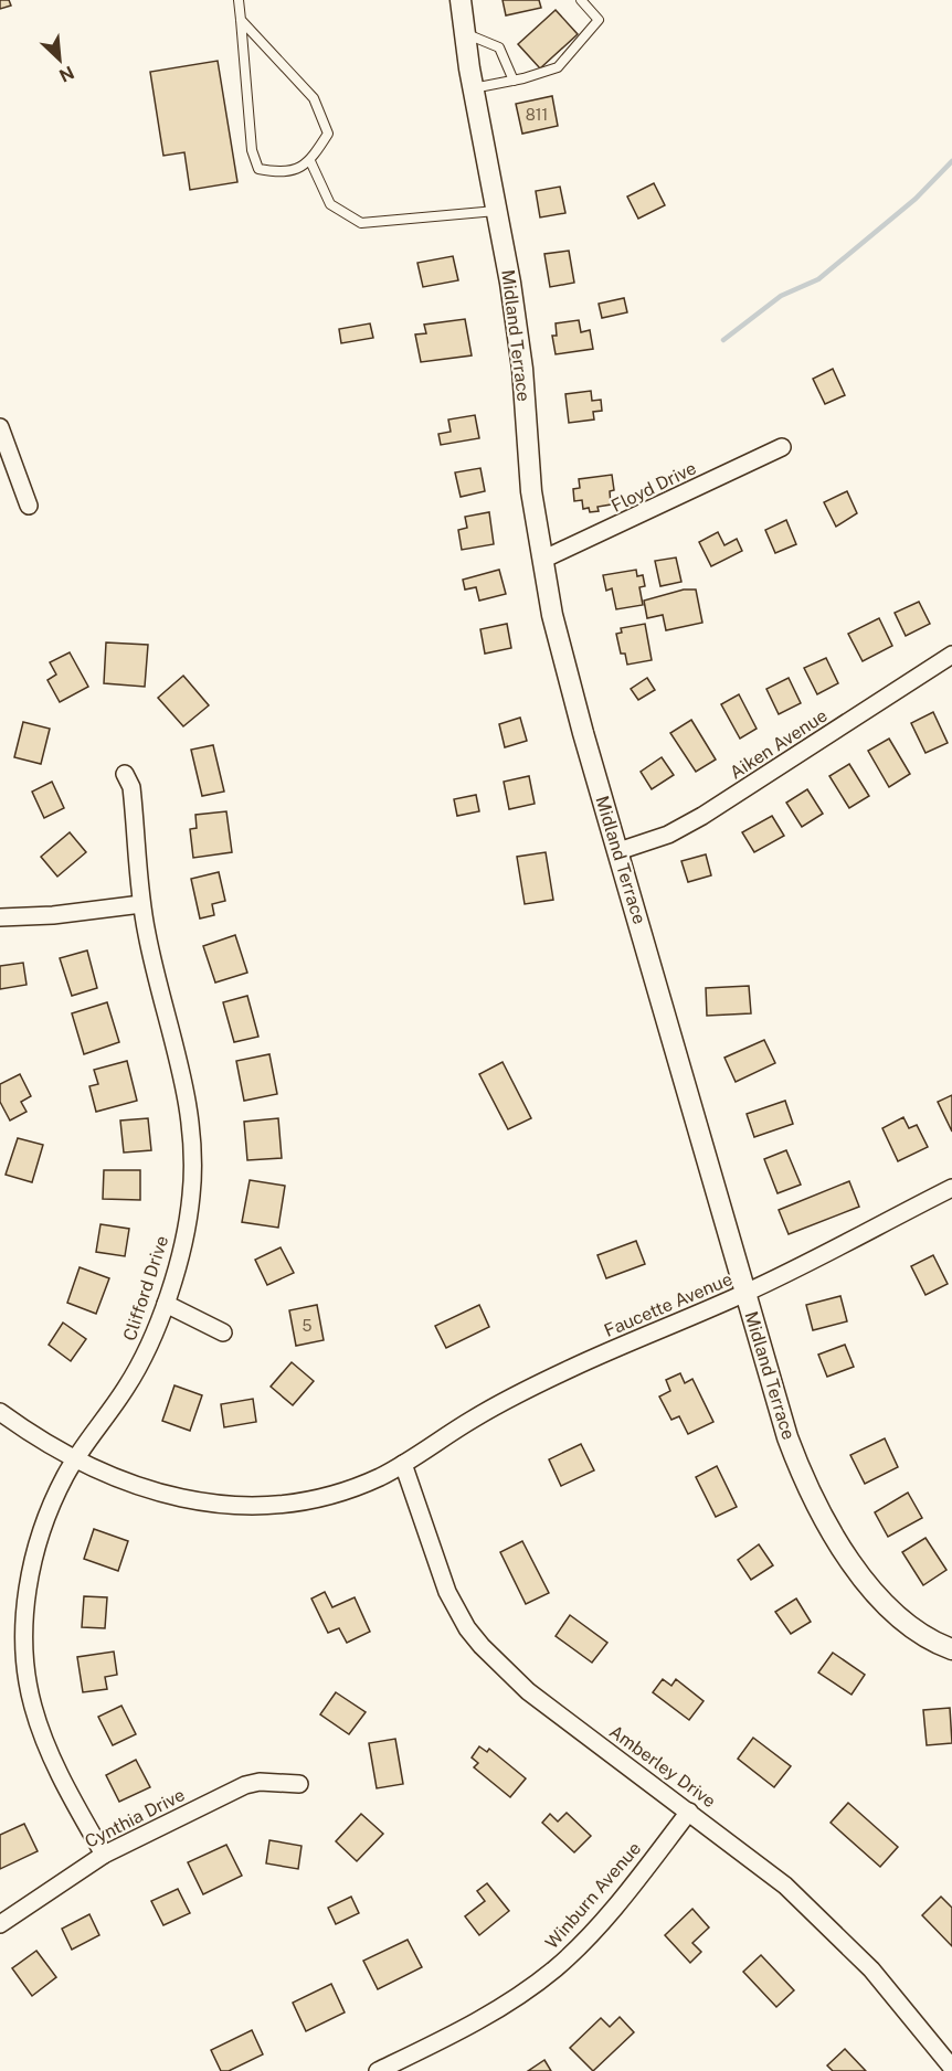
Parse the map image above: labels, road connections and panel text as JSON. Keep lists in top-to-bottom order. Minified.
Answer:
{"streets":{"street":["Midland Terrace","Floyd Drive","Aiken Avenue","Clifford Drive","Faucette Avenue","Amberley Drive","Cynthia Drive","Winburn Avenue"]},"crossings":[["Midland Terrace","Floyd Drive"],["Midland Terrace","Aiken Avenue"],["Midland Terrace","Faucette Avenue"],["Clifford Drive","Cynthia Drive"],["Faucette Avenue","Amberley Drive"],["Amberley Drive","Winburn Avenue"]],"house_numbers":["811","5"],"north":"bottom right"}
